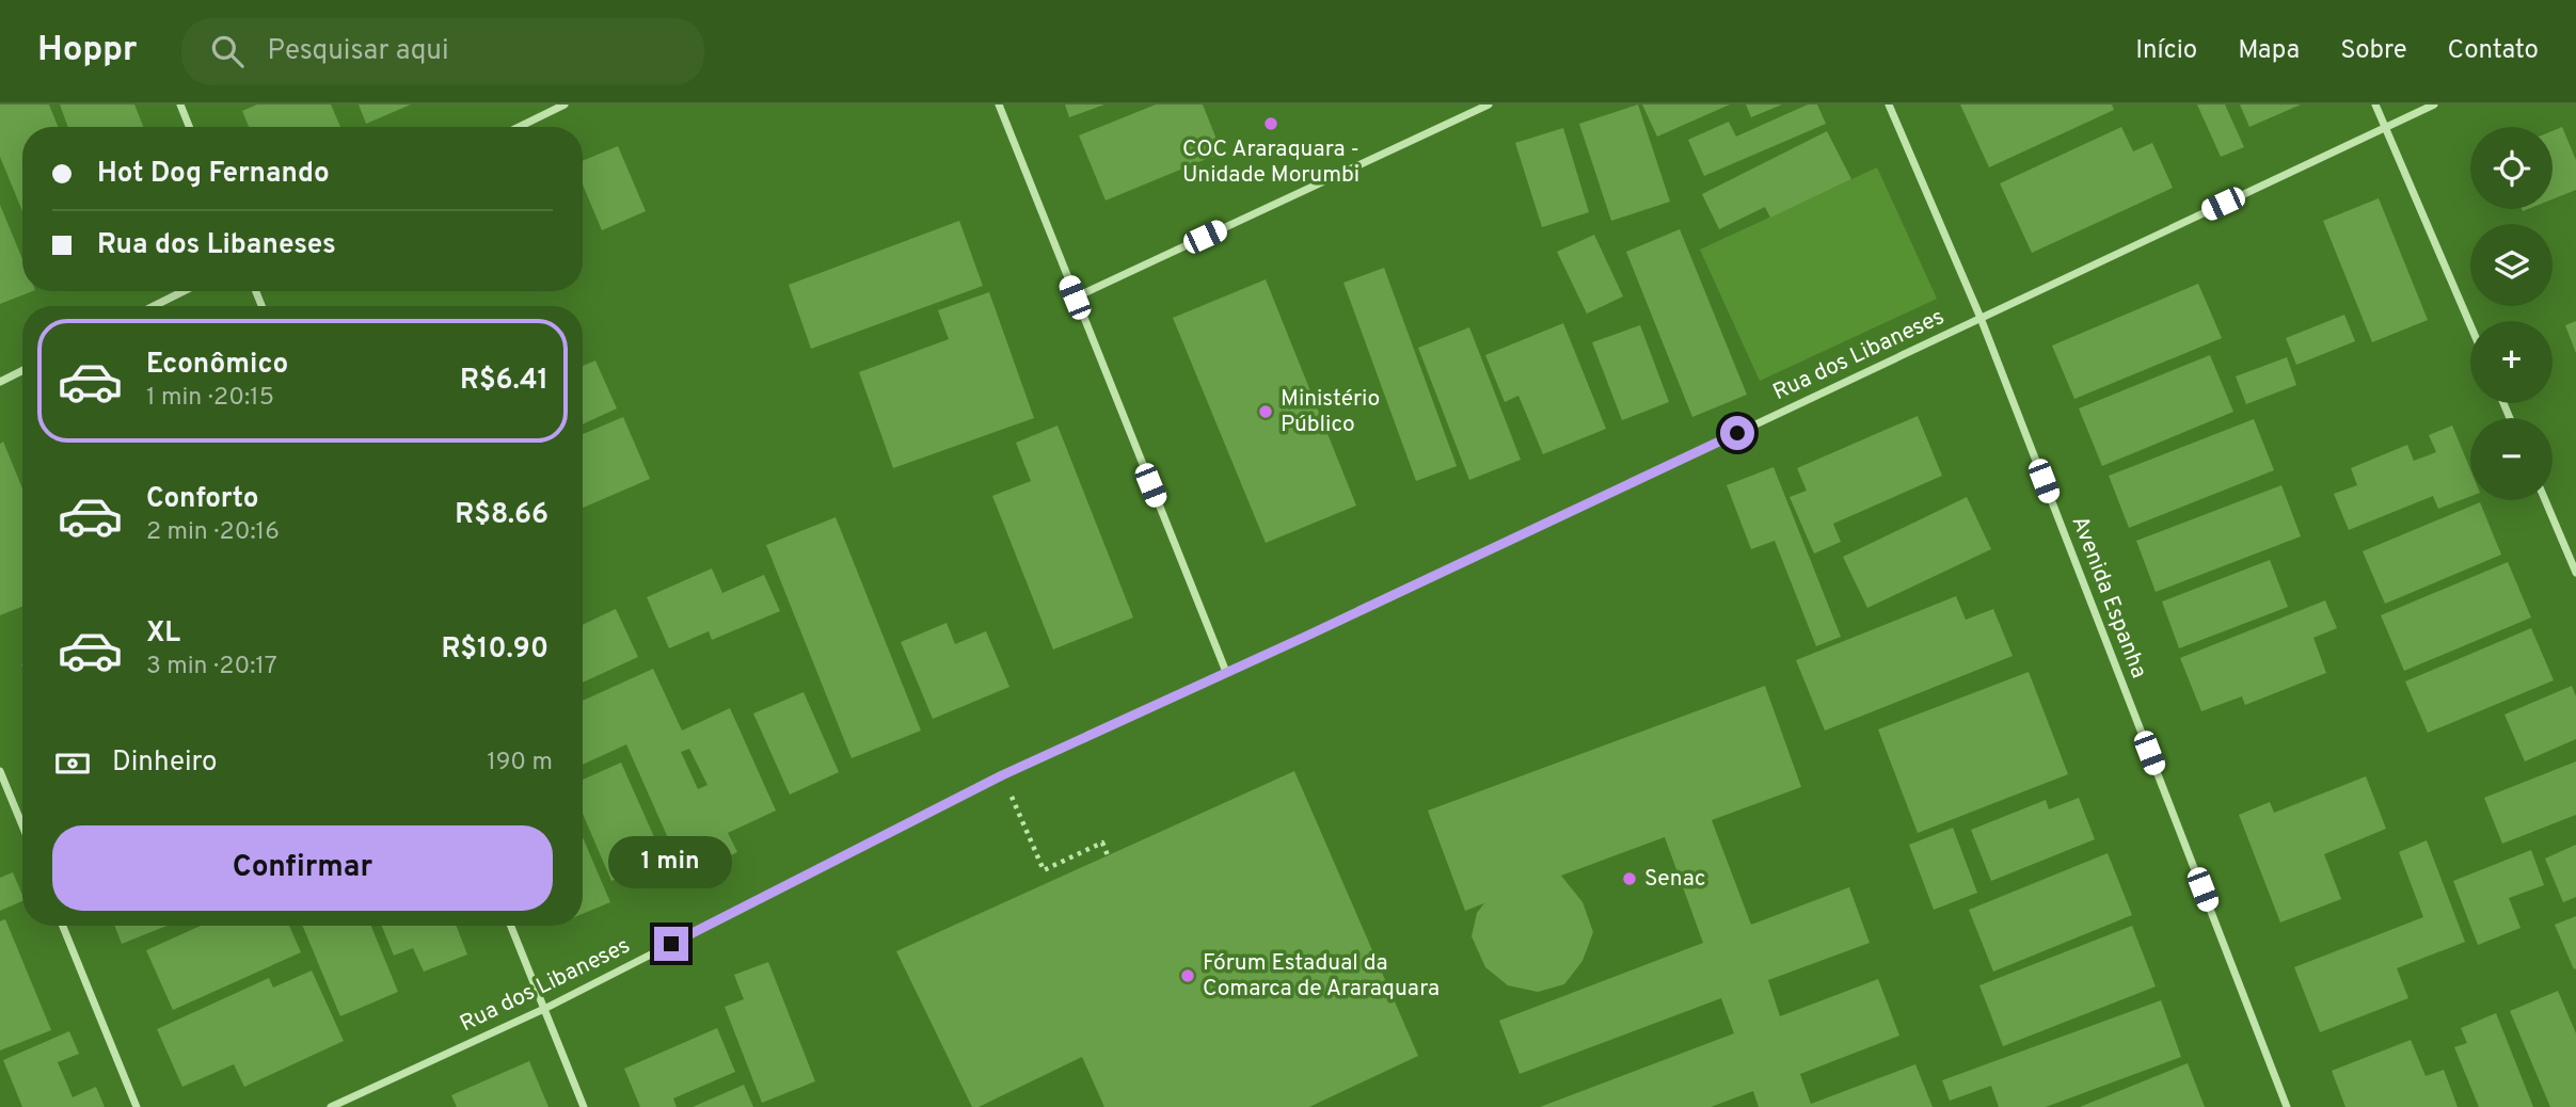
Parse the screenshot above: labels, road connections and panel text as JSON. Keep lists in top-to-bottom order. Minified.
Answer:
{"streets":{"street":["Rua dos Libaneses","Avenida Espanha"]},"crossings":[["Rua dos Libaneses","Avenida Espanha"]],"places":["COC Araraquara - Unidade Morumbi","Ministério Público","Senac","Fórum Estadual da Comarca de Araraquara"],"page":{"header":"Hoppr","search":"Pesquisar aqui","nav":["Início","Mapa","Sobre","Contato"],"map_buttons":["+","−"],"banner":["Hot Dog Fernando","Rua dos Libaneses"],"list":[{"name":"Econômico","note":"1 min · 20:15","value":"R$6.41"},{"name":"Conforto","note":"2 min · 20:16","value":"R$8.66"},{"name":"XL","note":"3 min · 20:17","value":"R$10.90"}],"pay":["Dinheiro","190 m"],"buttons":"Confirmar","bubble":"1 min"}}
